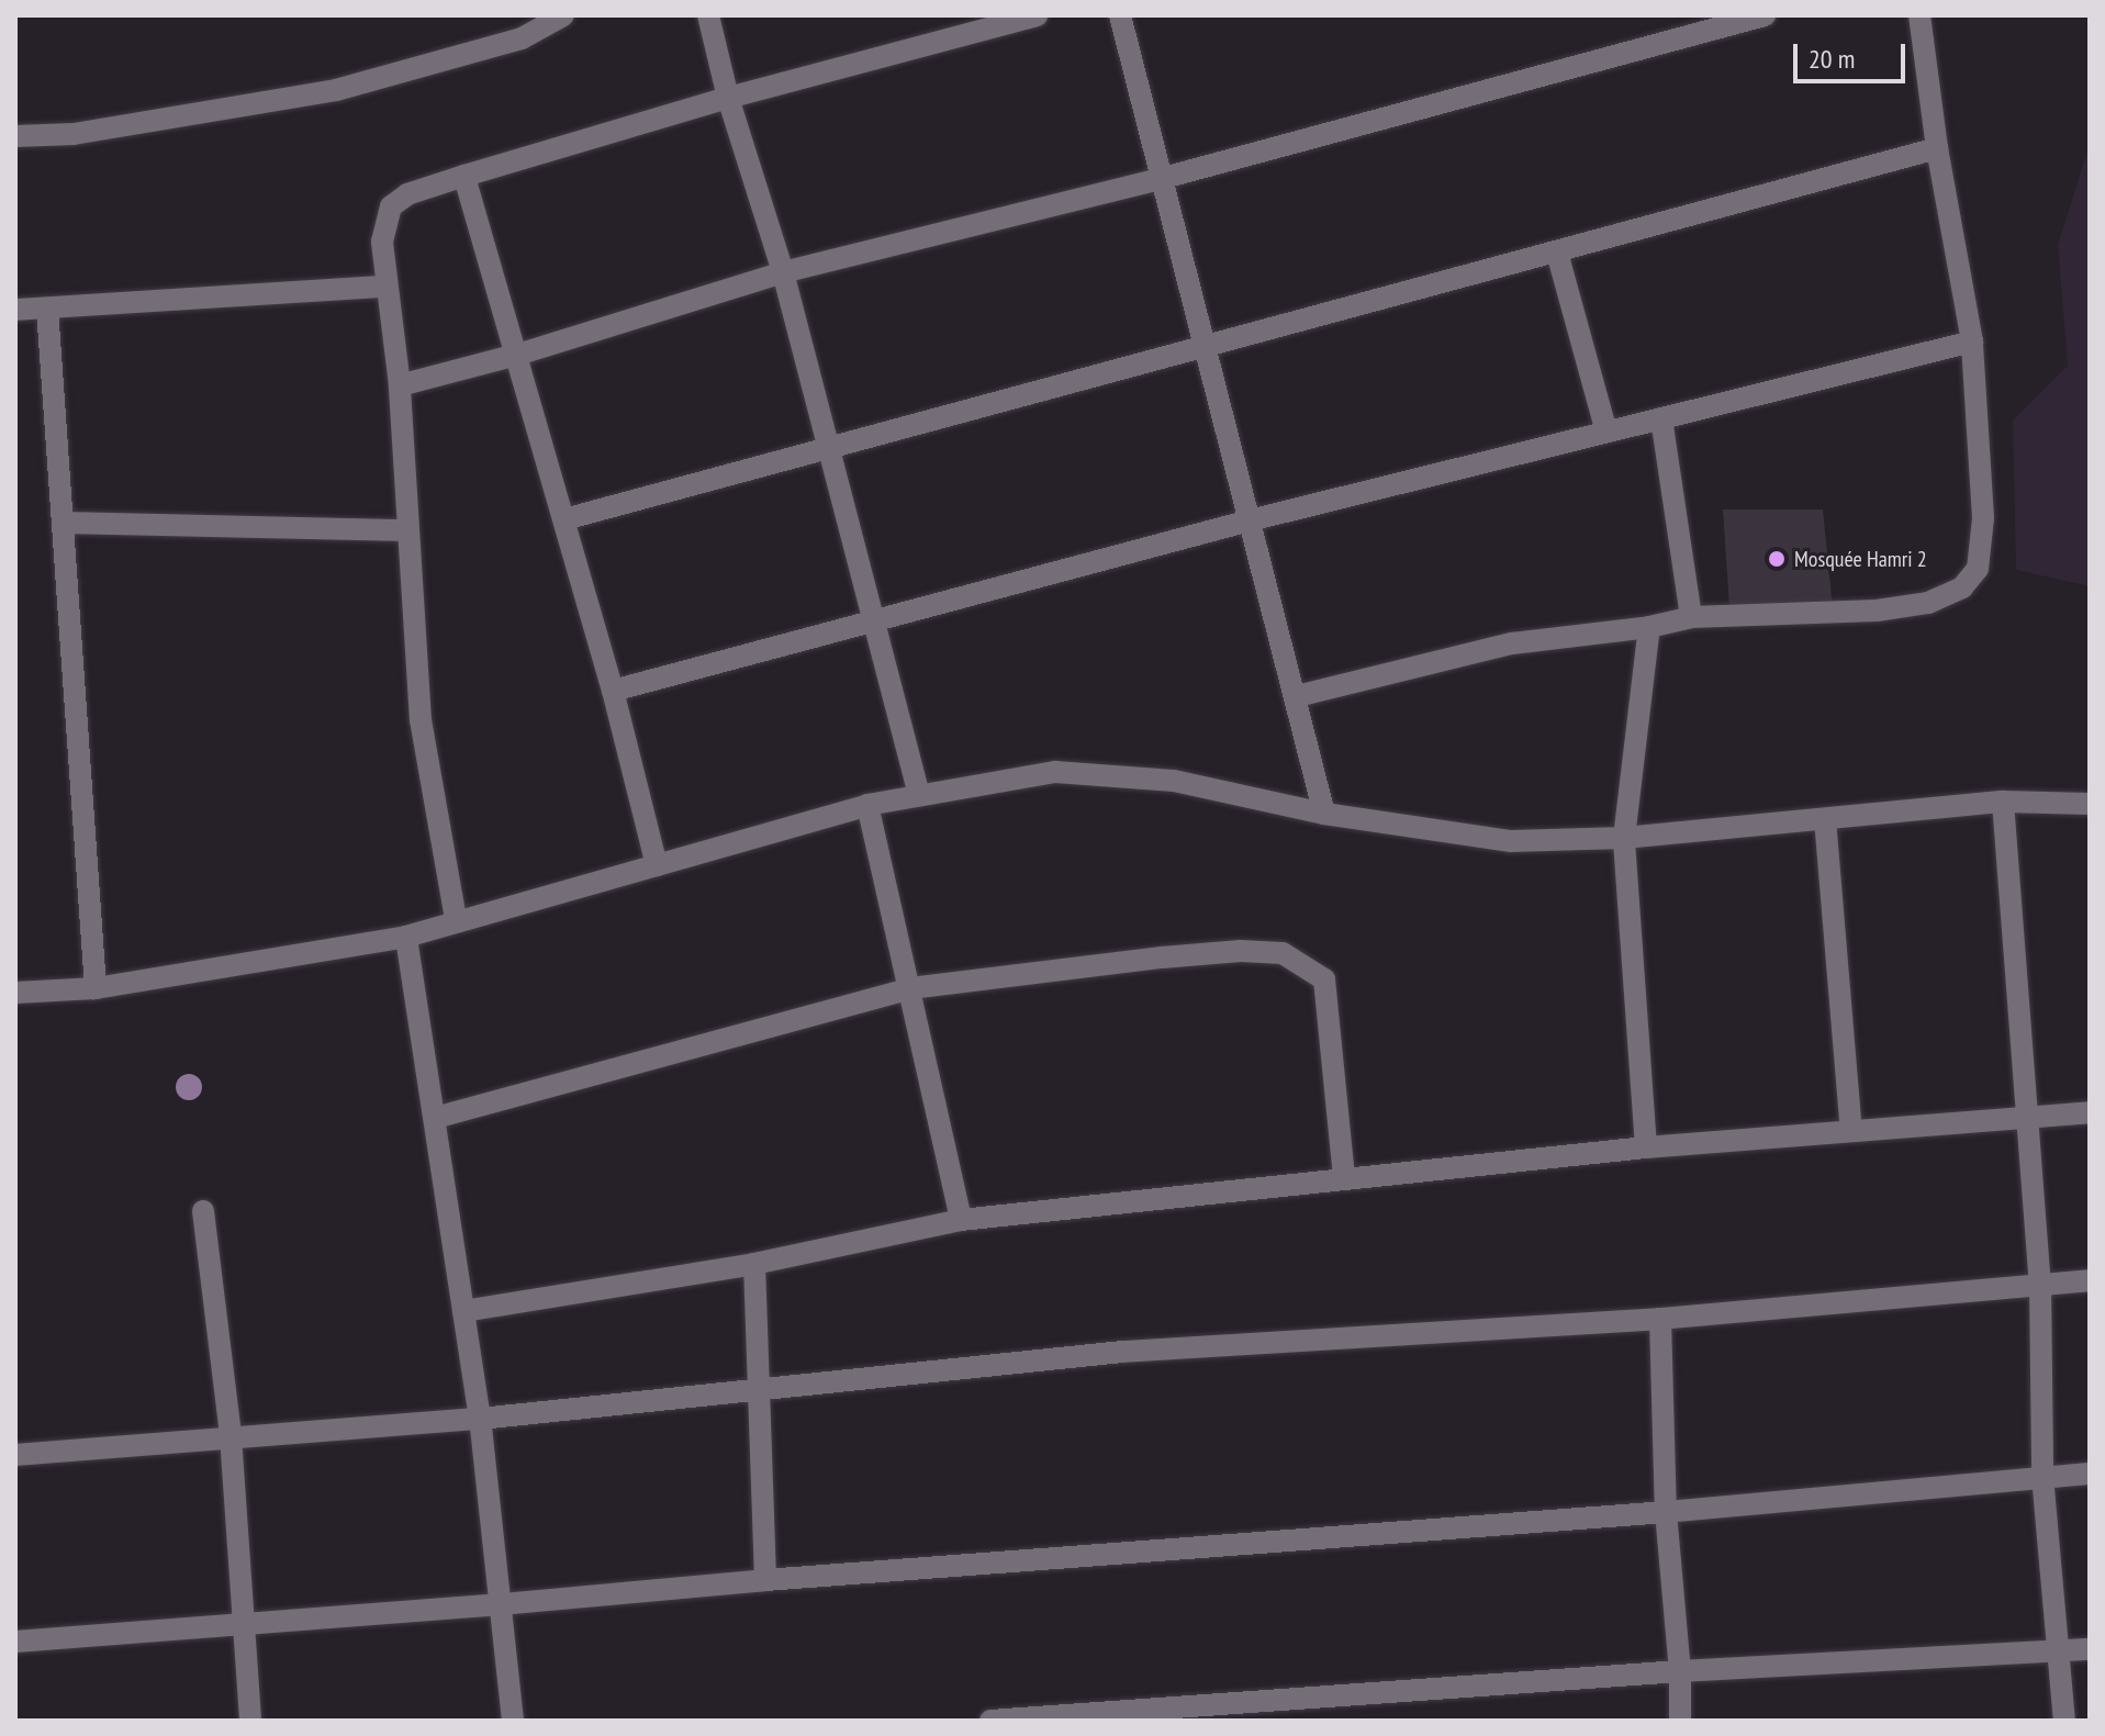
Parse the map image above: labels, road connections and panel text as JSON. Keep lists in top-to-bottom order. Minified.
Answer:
{"places":["Mosquée Hamri 2"],"scale_bar":"20 m"}
